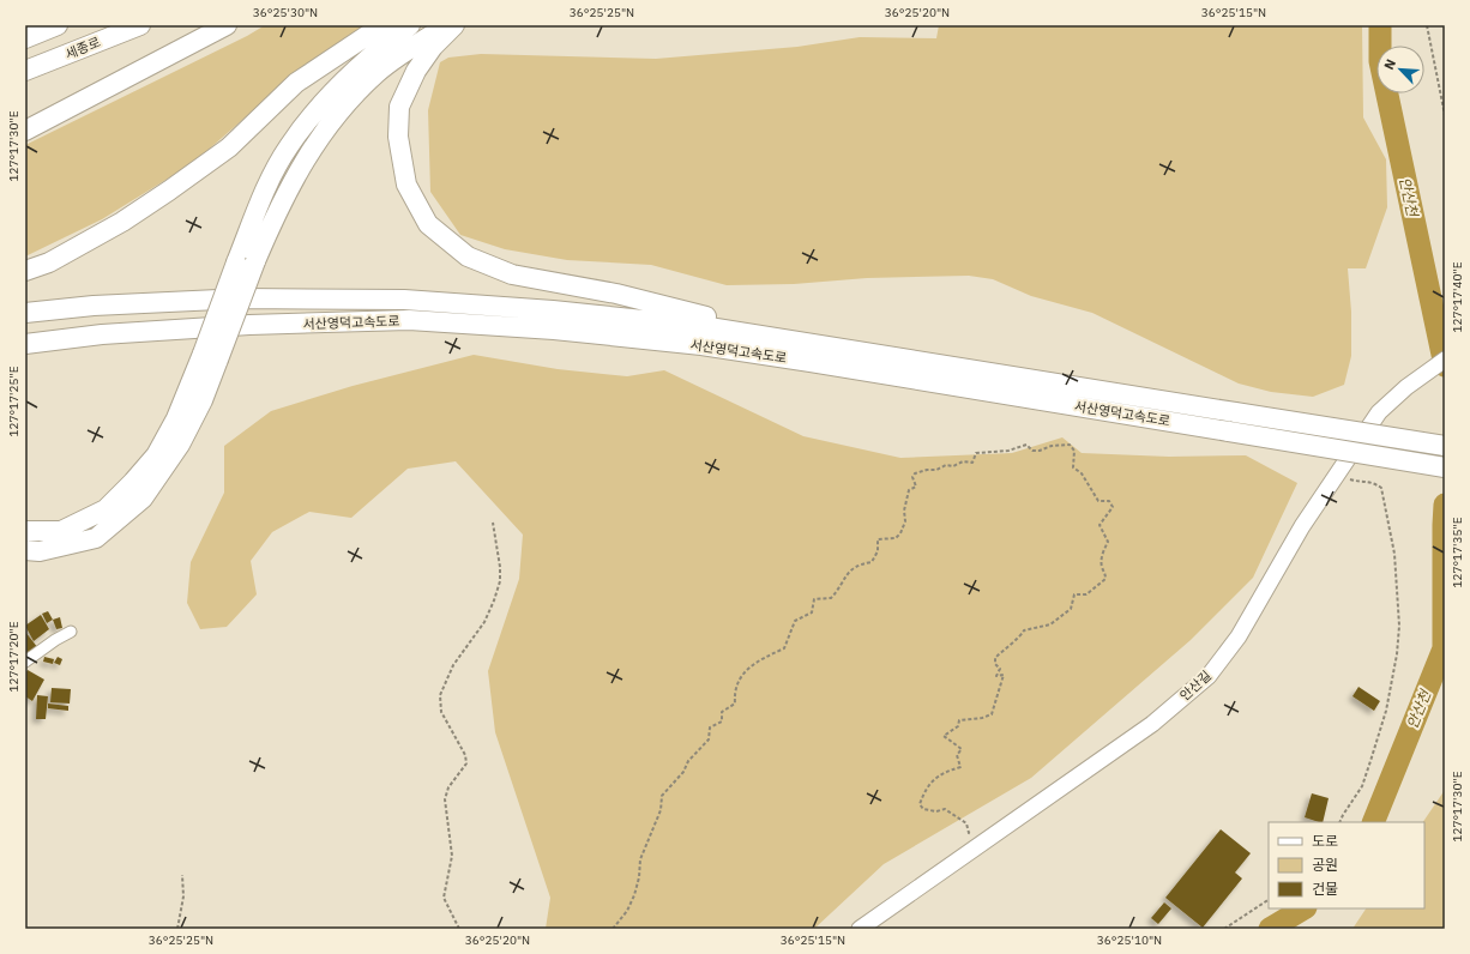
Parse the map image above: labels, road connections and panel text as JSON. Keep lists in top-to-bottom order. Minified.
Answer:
{"streets":{"highway":["세종로","서산영덕고속도로"],"street":["안산길"]},"water":["안산천"],"legend":["도로","공원","건물"],"north":"top left","coordinates":["36°25'30\"N","36°25'25\"N","36°25'20\"N","36°25'15\"N","127°17'30\"E","127°17'40\"E","127°17'25\"E","127°17'35\"E","127°17'20\"E","36°25'10\"N"]}
